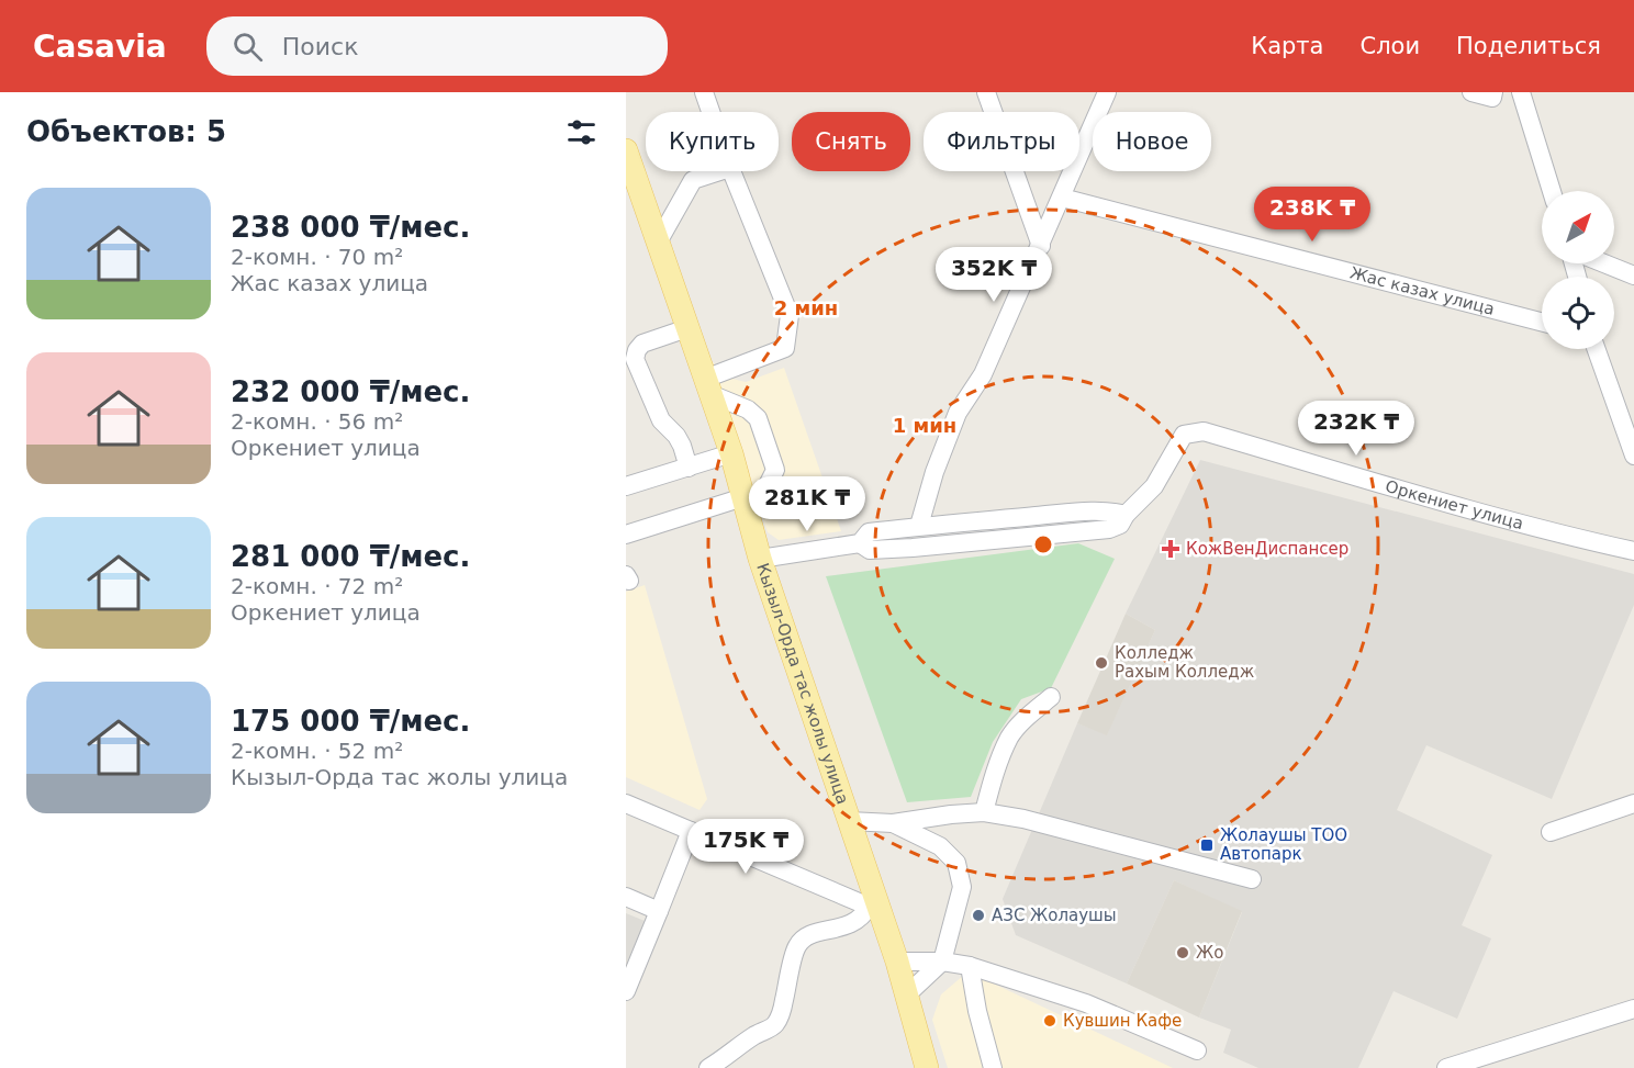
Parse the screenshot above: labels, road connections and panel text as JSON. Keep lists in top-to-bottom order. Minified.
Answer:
{"streets":{"main road":["Кызыл-Орда тас жолы улица"],"street":["Жас казах улица","Оркениет улица"]},"crossings":[["Оркениет улица","Кызыл-Орда тас жолы улица"]],"places":{"health":["КожВенДиспансер"],"other":["Колледж Рахым Колледж","АЗС Жолаушы","Жо","Кувшин Кафе"],"transit":["Жолаушы ТОО Автопарк"]},"north":"top right","page":{"header":"Casavia","search":"Поиск","nav":["Карта","Слои","Поделиться"],"heading":"Объектов: 5","chip":["Купить","Снять","Фильтры","Новое"],"list":[{"name":"238 000 ₸/мес.","note":"2-комн. · 70 m² · Жас казах улица"},{"name":"232 000 ₸/мес.","note":"2-комн. · 56 m² · Оркениет улица"},{"name":"281 000 ₸/мес.","note":"2-комн. · 72 m² · Оркениет улица"},{"name":"175 000 ₸/мес.","note":"2-комн. · 52 m² · Кызыл-Орда тас жолы улица"}],"price":["238K ₸","352K ₸","232K ₸","281K ₸","175K ₸"]},"rings":["2 мин","1 мин"]}
